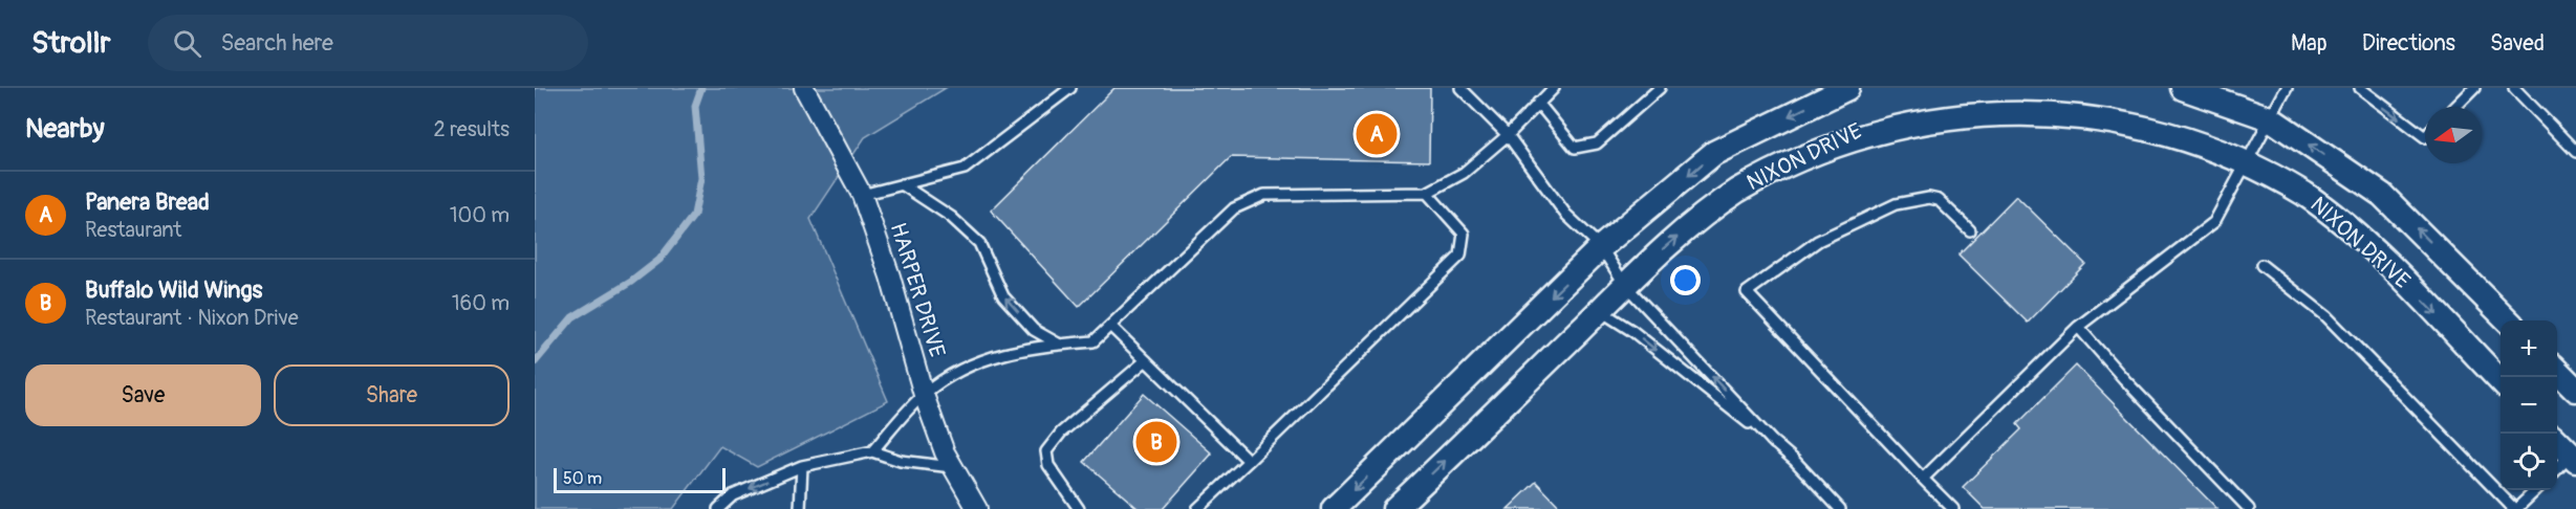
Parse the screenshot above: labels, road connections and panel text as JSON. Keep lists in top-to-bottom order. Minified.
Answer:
{"streets":{"street":["NIXON DRIVE","HARPER DRIVE"]},"scale_bar":"50 m","north":"left","page":{"header":"Strollr","search":"Search here","nav":["Map","Directions","Saved"],"heading":["Nearby","2 results"],"pins":["A","B"],"list":[{"mark":"A","name":"Panera Bread","note":"Restaurant","value":"100 m"},{"mark":"B","name":"Buffalo Wild Wings","note":"Restaurant · Nixon Drive","value":"160 m"}],"map_buttons":["+","−"],"buttons":["Save","Share"],"scale":"50 m"}}
